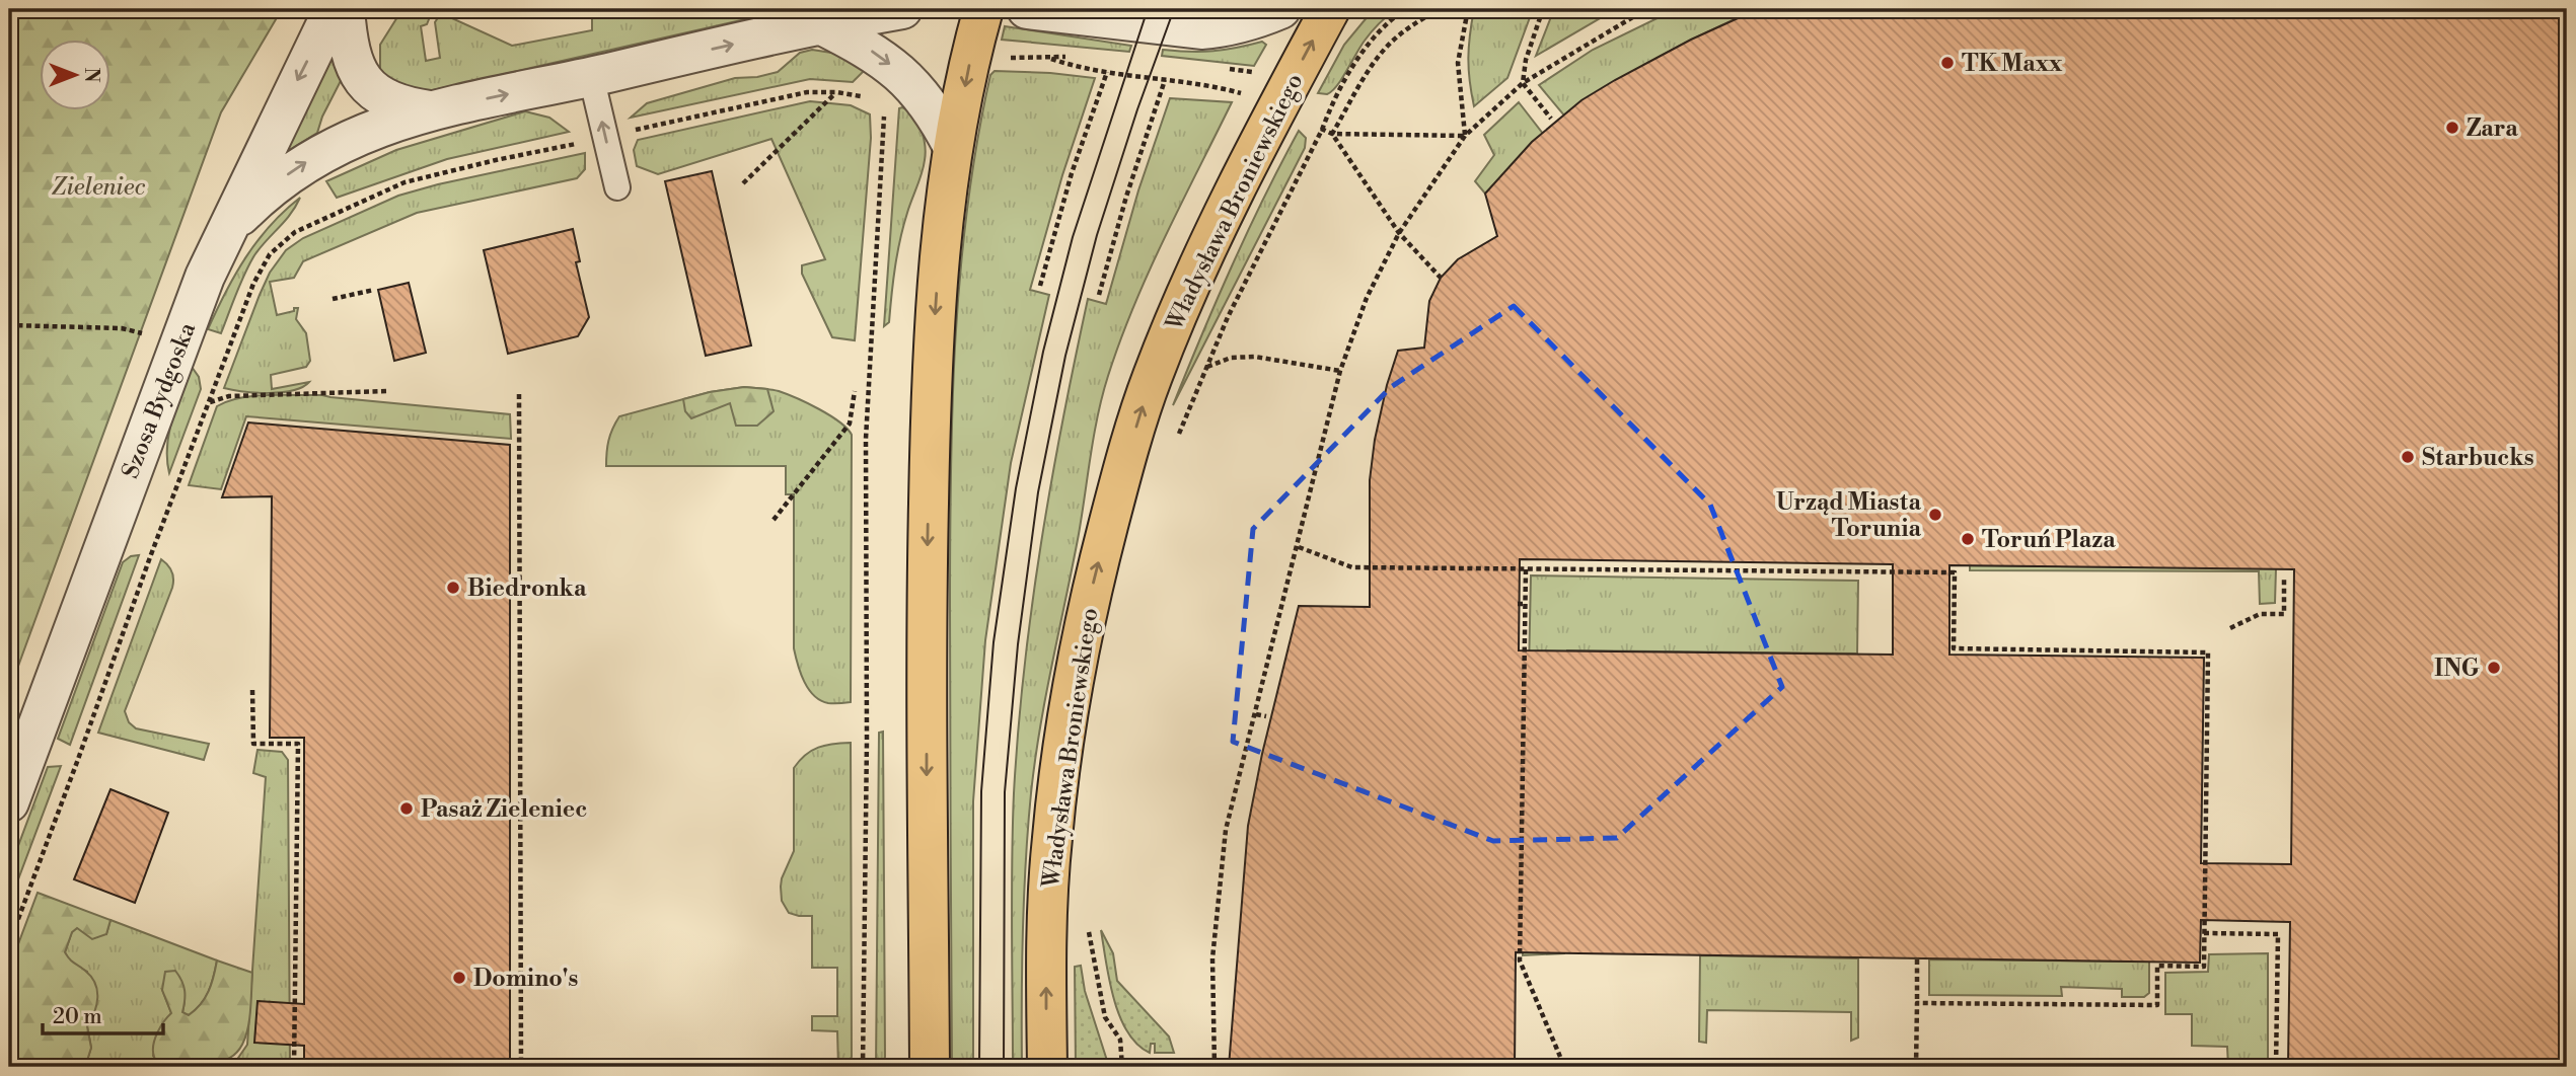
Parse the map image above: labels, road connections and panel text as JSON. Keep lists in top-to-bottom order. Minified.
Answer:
{"streets":{"main road":["Władysława Broniewskiego"],"street":["Szosa Bydgoska"]},"parks":["Zieleniec"],"places":["TK Maxx","Zara","Starbucks","Urząd Miasta Torunia","Toruń Plaza","Biedronka","ING","Pasaż Zieleniec","Domino's"],"scale_bar":"20 m","north":"right"}
